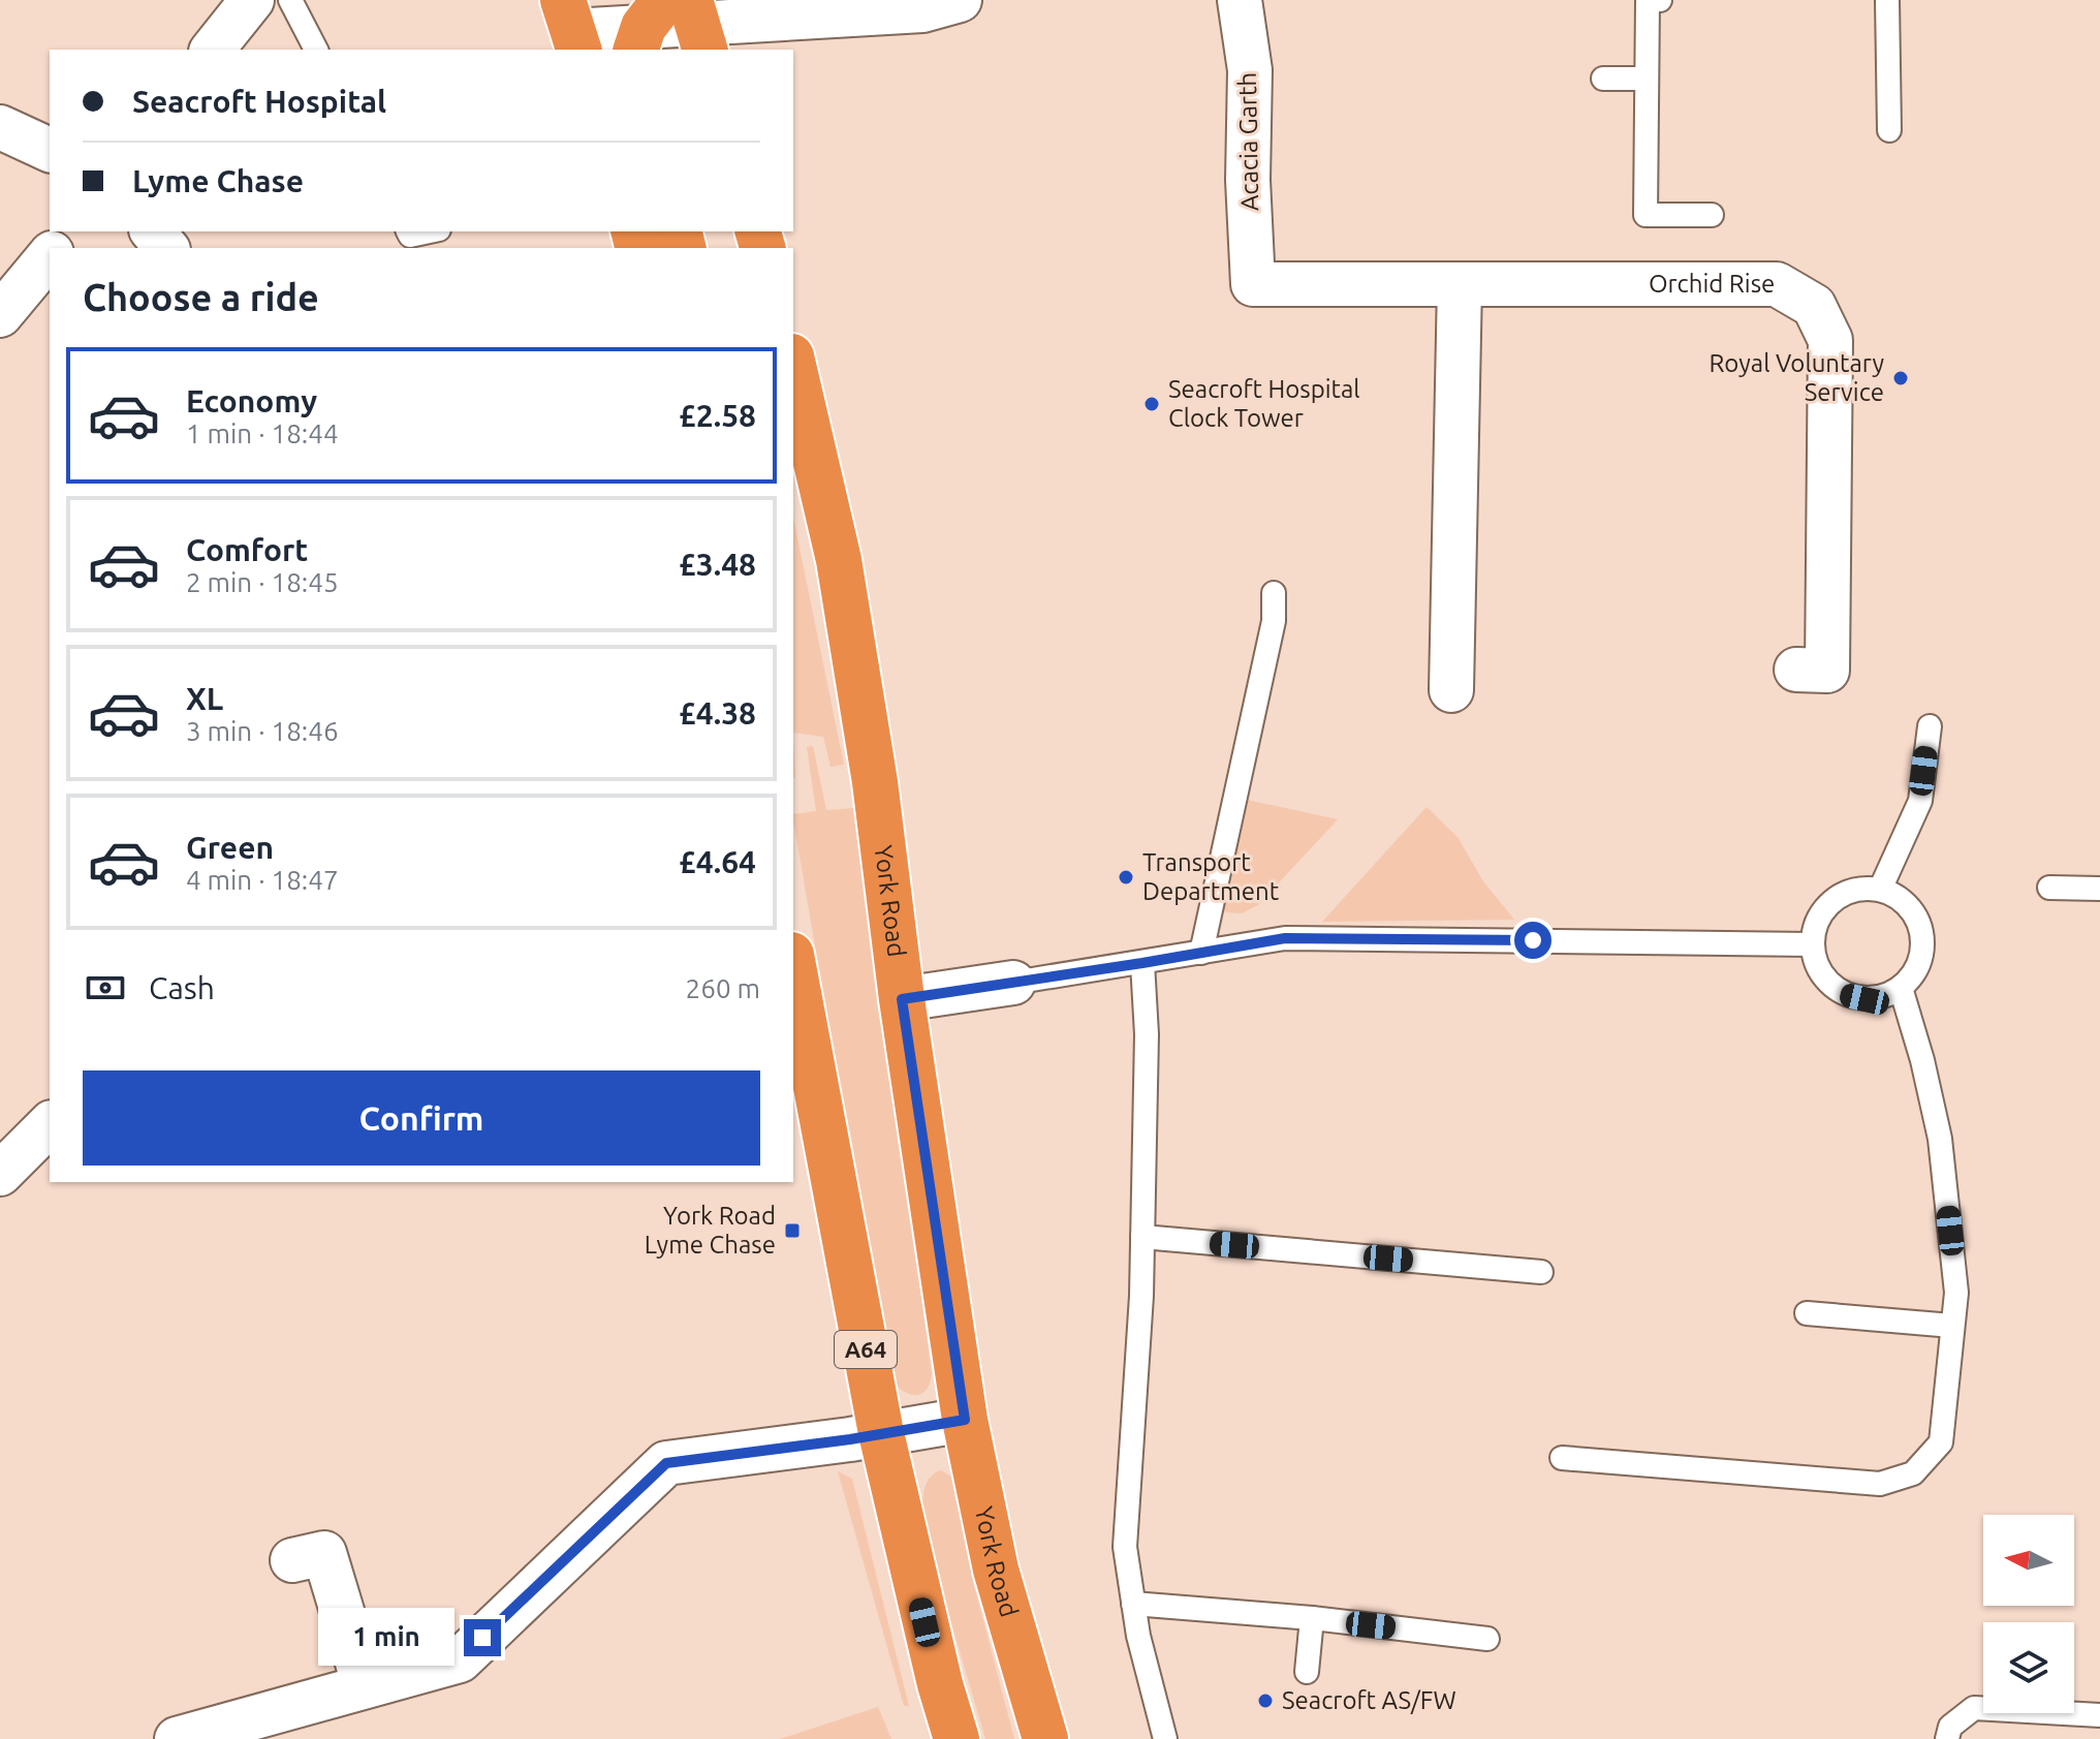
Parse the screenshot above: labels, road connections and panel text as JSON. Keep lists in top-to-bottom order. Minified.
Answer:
{"streets":{"highway":["York Road","A64"],"street":["Acacia Garth","Orchid Rise"]},"crossings":[["Acacia Garth","Orchid Rise"]],"places":{"other":["Royal Voluntary Service","Seacroft Hospital Clock Tower","Transport Department","Seacroft AS/FW"],"transit":["York Road Lyme Chase"]},"north":"left","page":{"banner":["Seacroft Hospital","Lyme Chase"],"heading":"Choose a ride","list":[{"name":"Economy","note":"1 min · 18:44","value":"£2.58"},{"name":"Comfort","note":"2 min · 18:45","value":"£3.48"},{"name":"XL","note":"3 min · 18:46","value":"£4.38"},{"name":"Green","note":"4 min · 18:47","value":"£4.64"}],"pay":["Cash","260 m"],"buttons":"Confirm","bubble":"1 min"}}
